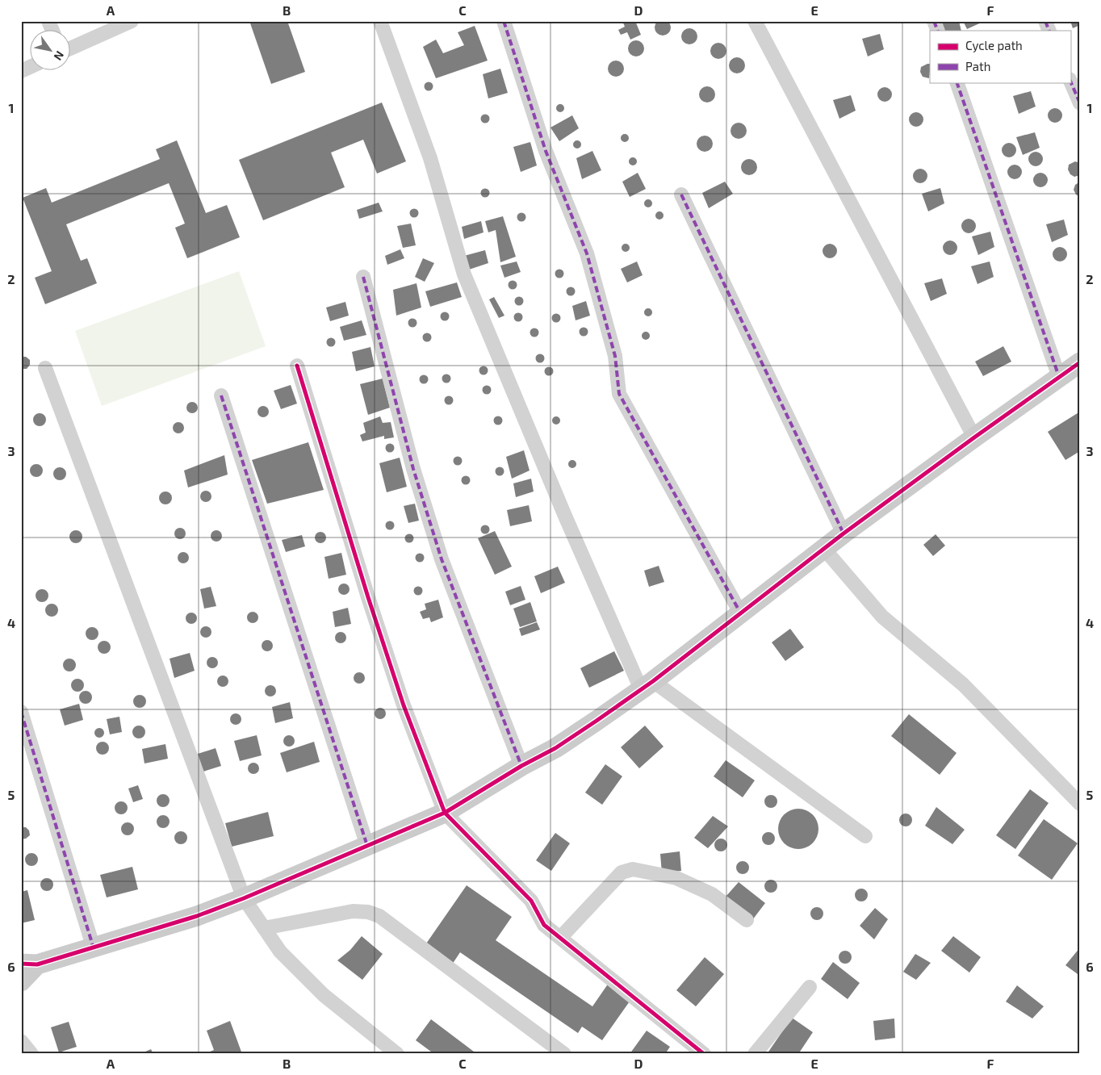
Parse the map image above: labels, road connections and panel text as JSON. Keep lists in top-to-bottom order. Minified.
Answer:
{"legend":["Cycle path","Path"],"north":"bottom right","grid":{"columns":["A","B","C","D","E","F"],"rows":["1","2","3","4","5","6"]}}
